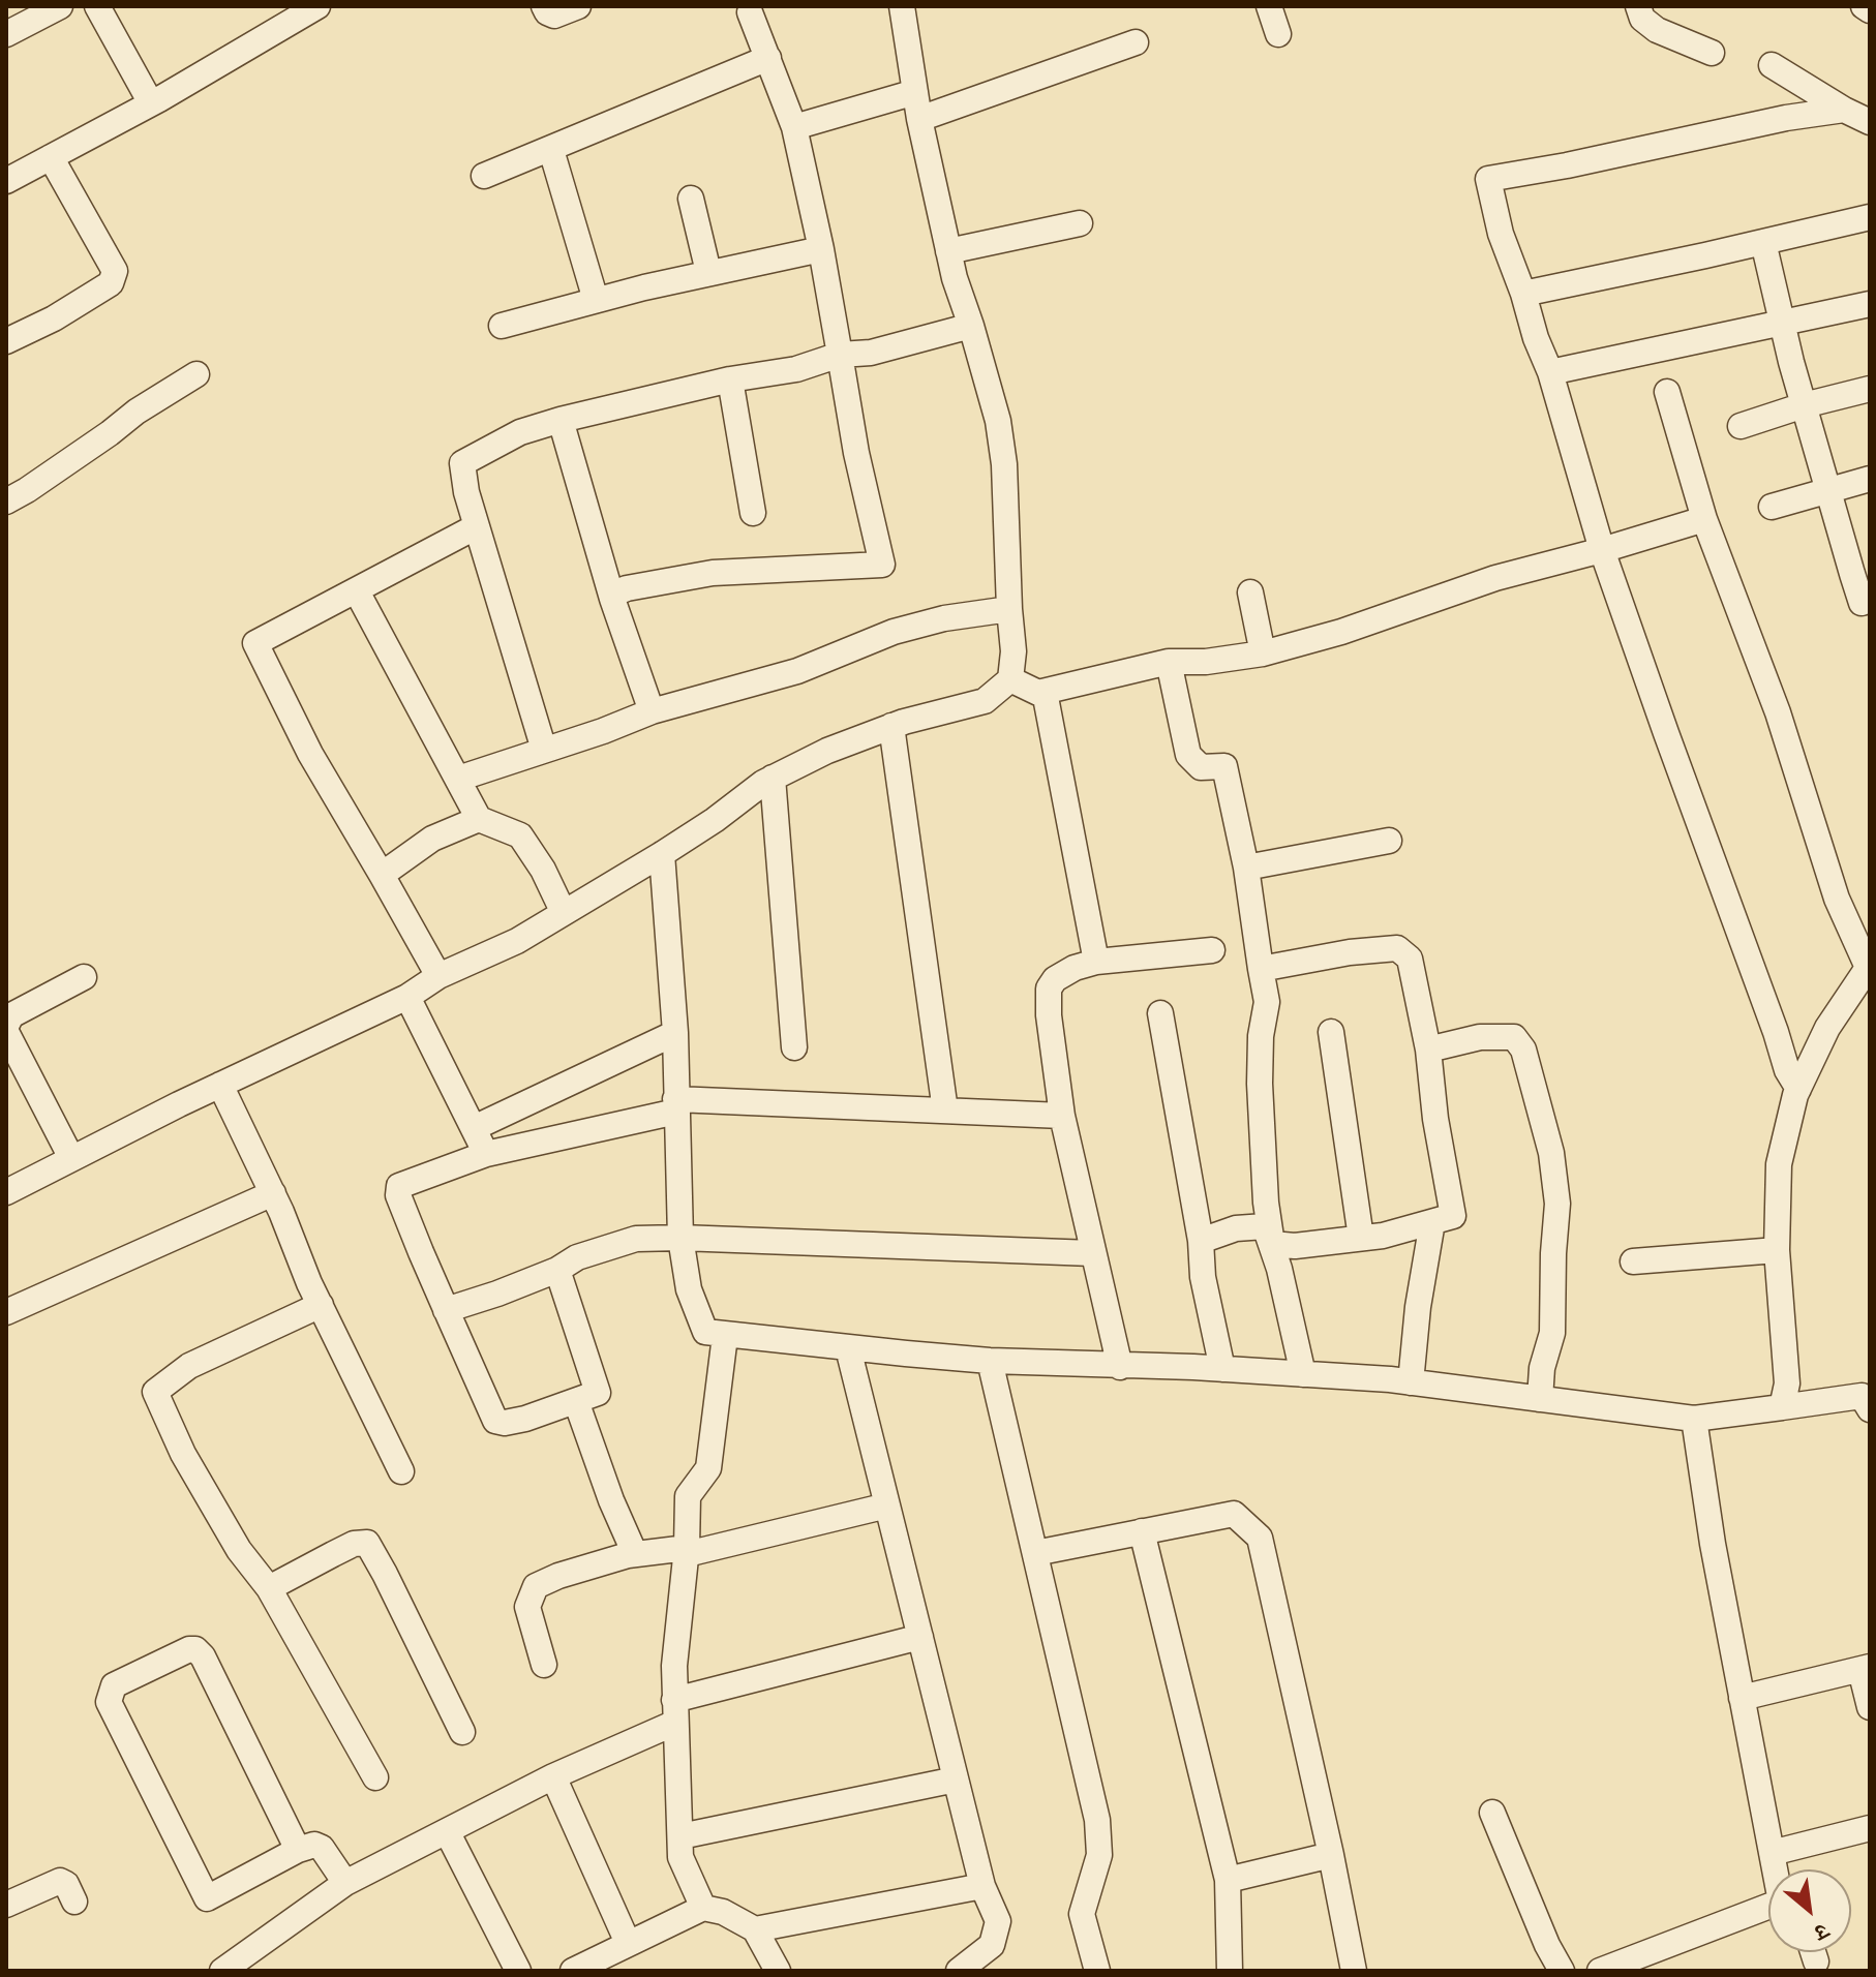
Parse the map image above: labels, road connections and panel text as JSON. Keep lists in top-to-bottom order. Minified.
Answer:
{"north":"bottom right"}
